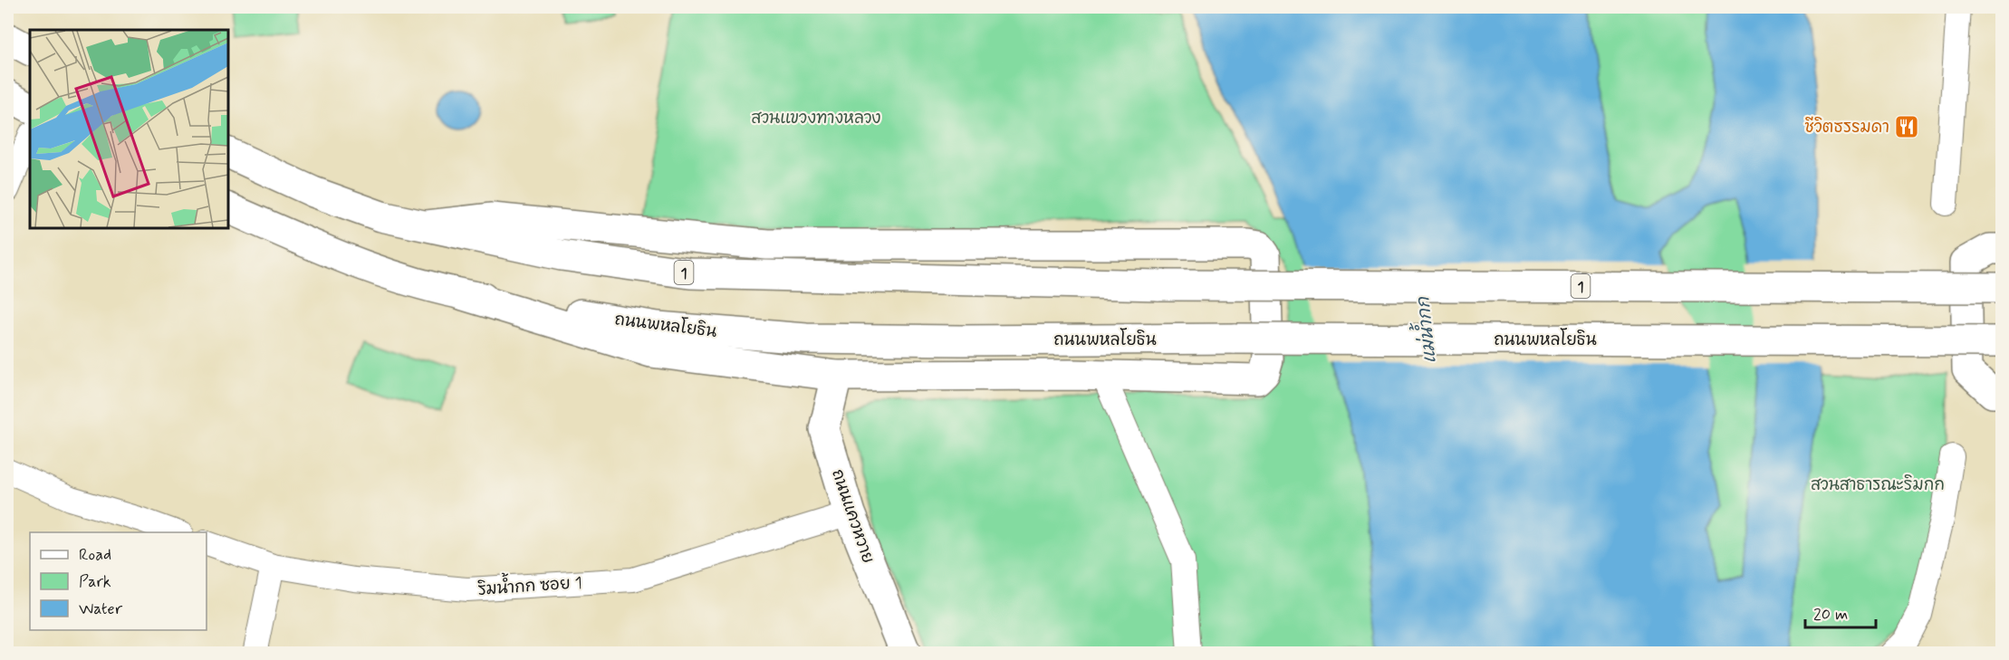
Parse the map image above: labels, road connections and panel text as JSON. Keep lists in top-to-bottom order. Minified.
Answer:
{"streets":{"main road":["1","ถนนพหลโยธิน","ถนนแควหวาย"],"street":["ริมน้ำกก ซอย 1"]},"crossings":[["ถนนแควหวาย","ริมน้ำกก ซอย 1"]],"water":["แม่น้ำกก"],"parks":["สวนแขวงทางหลวง","สวนสาธารณะริมกก"],"places":{"restaurant":["ชีวิตธรรมดา"]},"legend":["Road","Park","Water"],"scale_bar":"20 m"}
